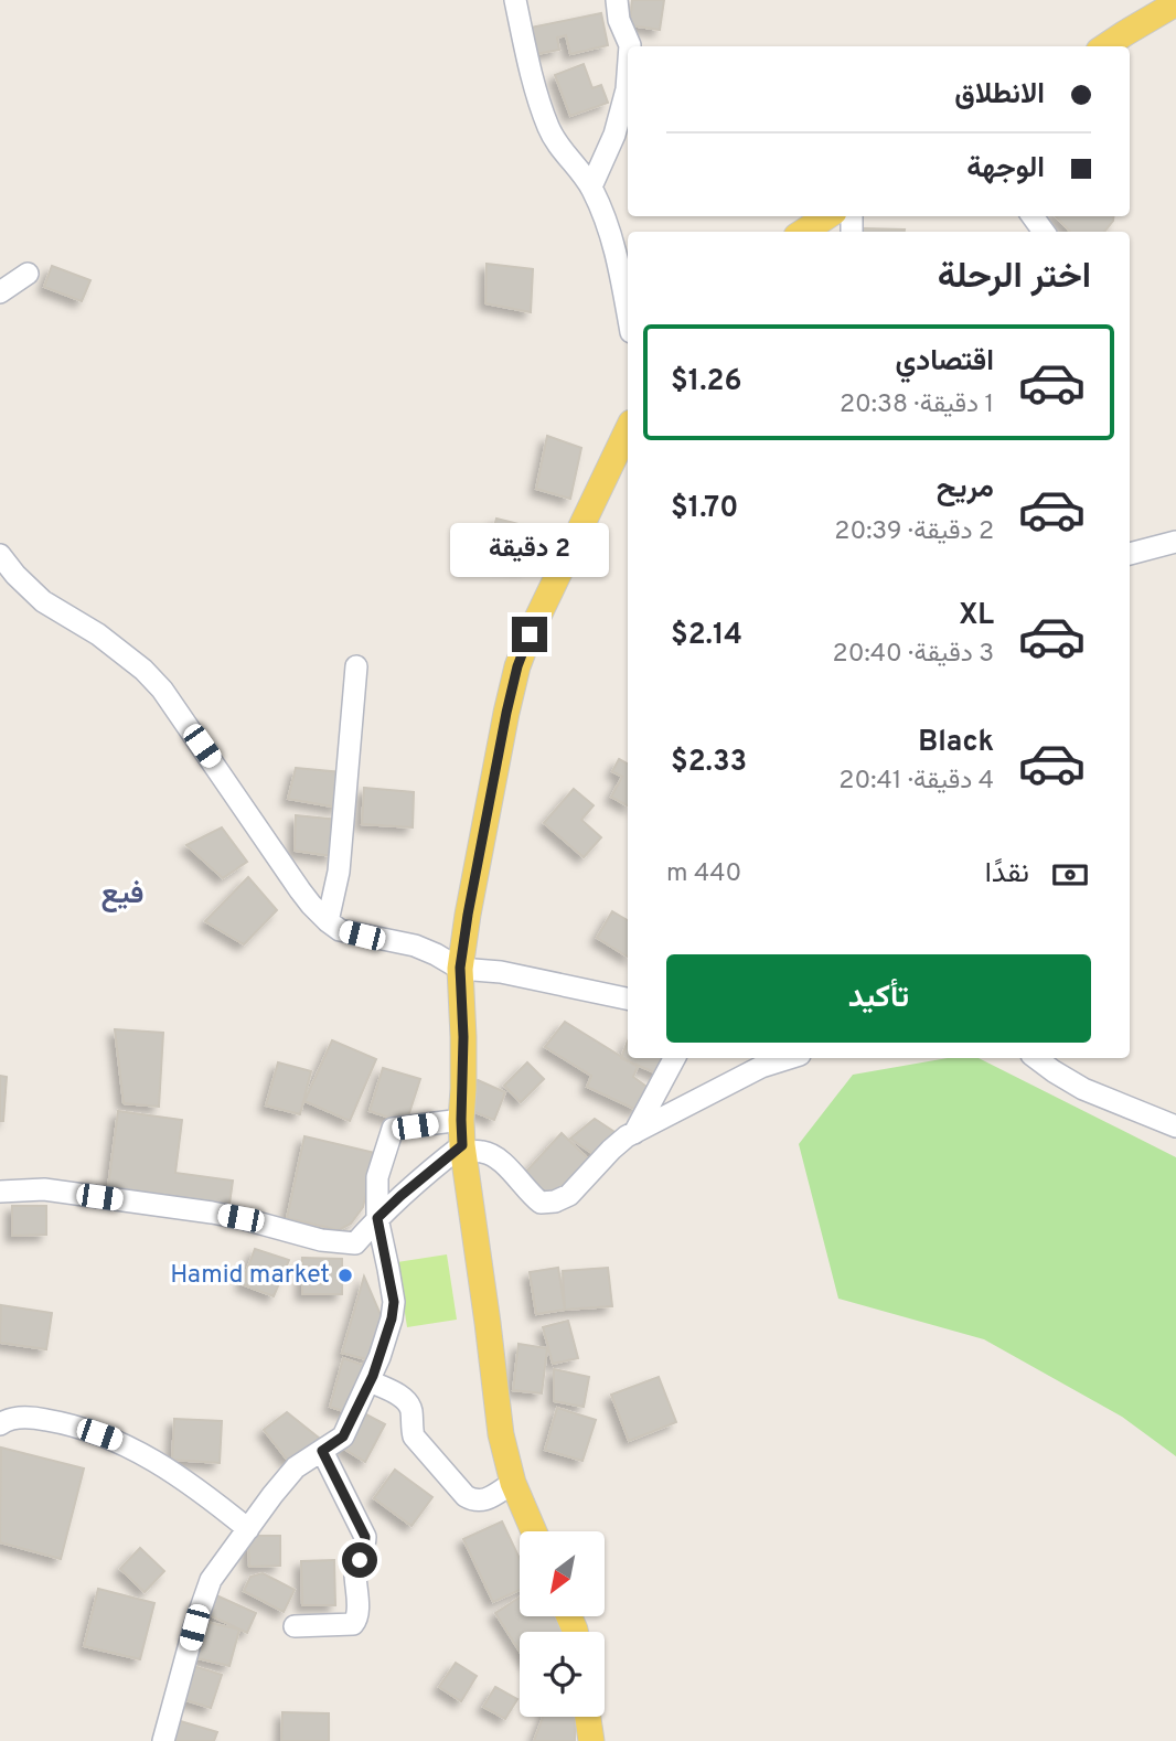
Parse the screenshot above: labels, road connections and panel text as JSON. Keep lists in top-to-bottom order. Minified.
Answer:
{"districts":["فيع"],"places":["Hamid market"],"north":"bottom left","page":{"banner":["الانطلاق","الوجهة"],"heading":"اختر الرحلة","list":[{"name":"اقتصادي","note":"1 دقيقة · 20:38","value":"$1.26"},{"name":"مريح","note":"2 دقيقة · 20:39","value":"$1.70"},{"name":"XL","note":"3 دقيقة · 20:40","value":"$2.14"},{"name":"Black","note":"4 دقيقة · 20:41","value":"$2.33"}],"bubble":"2 دقيقة","pay":["نقدًا","440 m"],"buttons":"تأكيد"}}
